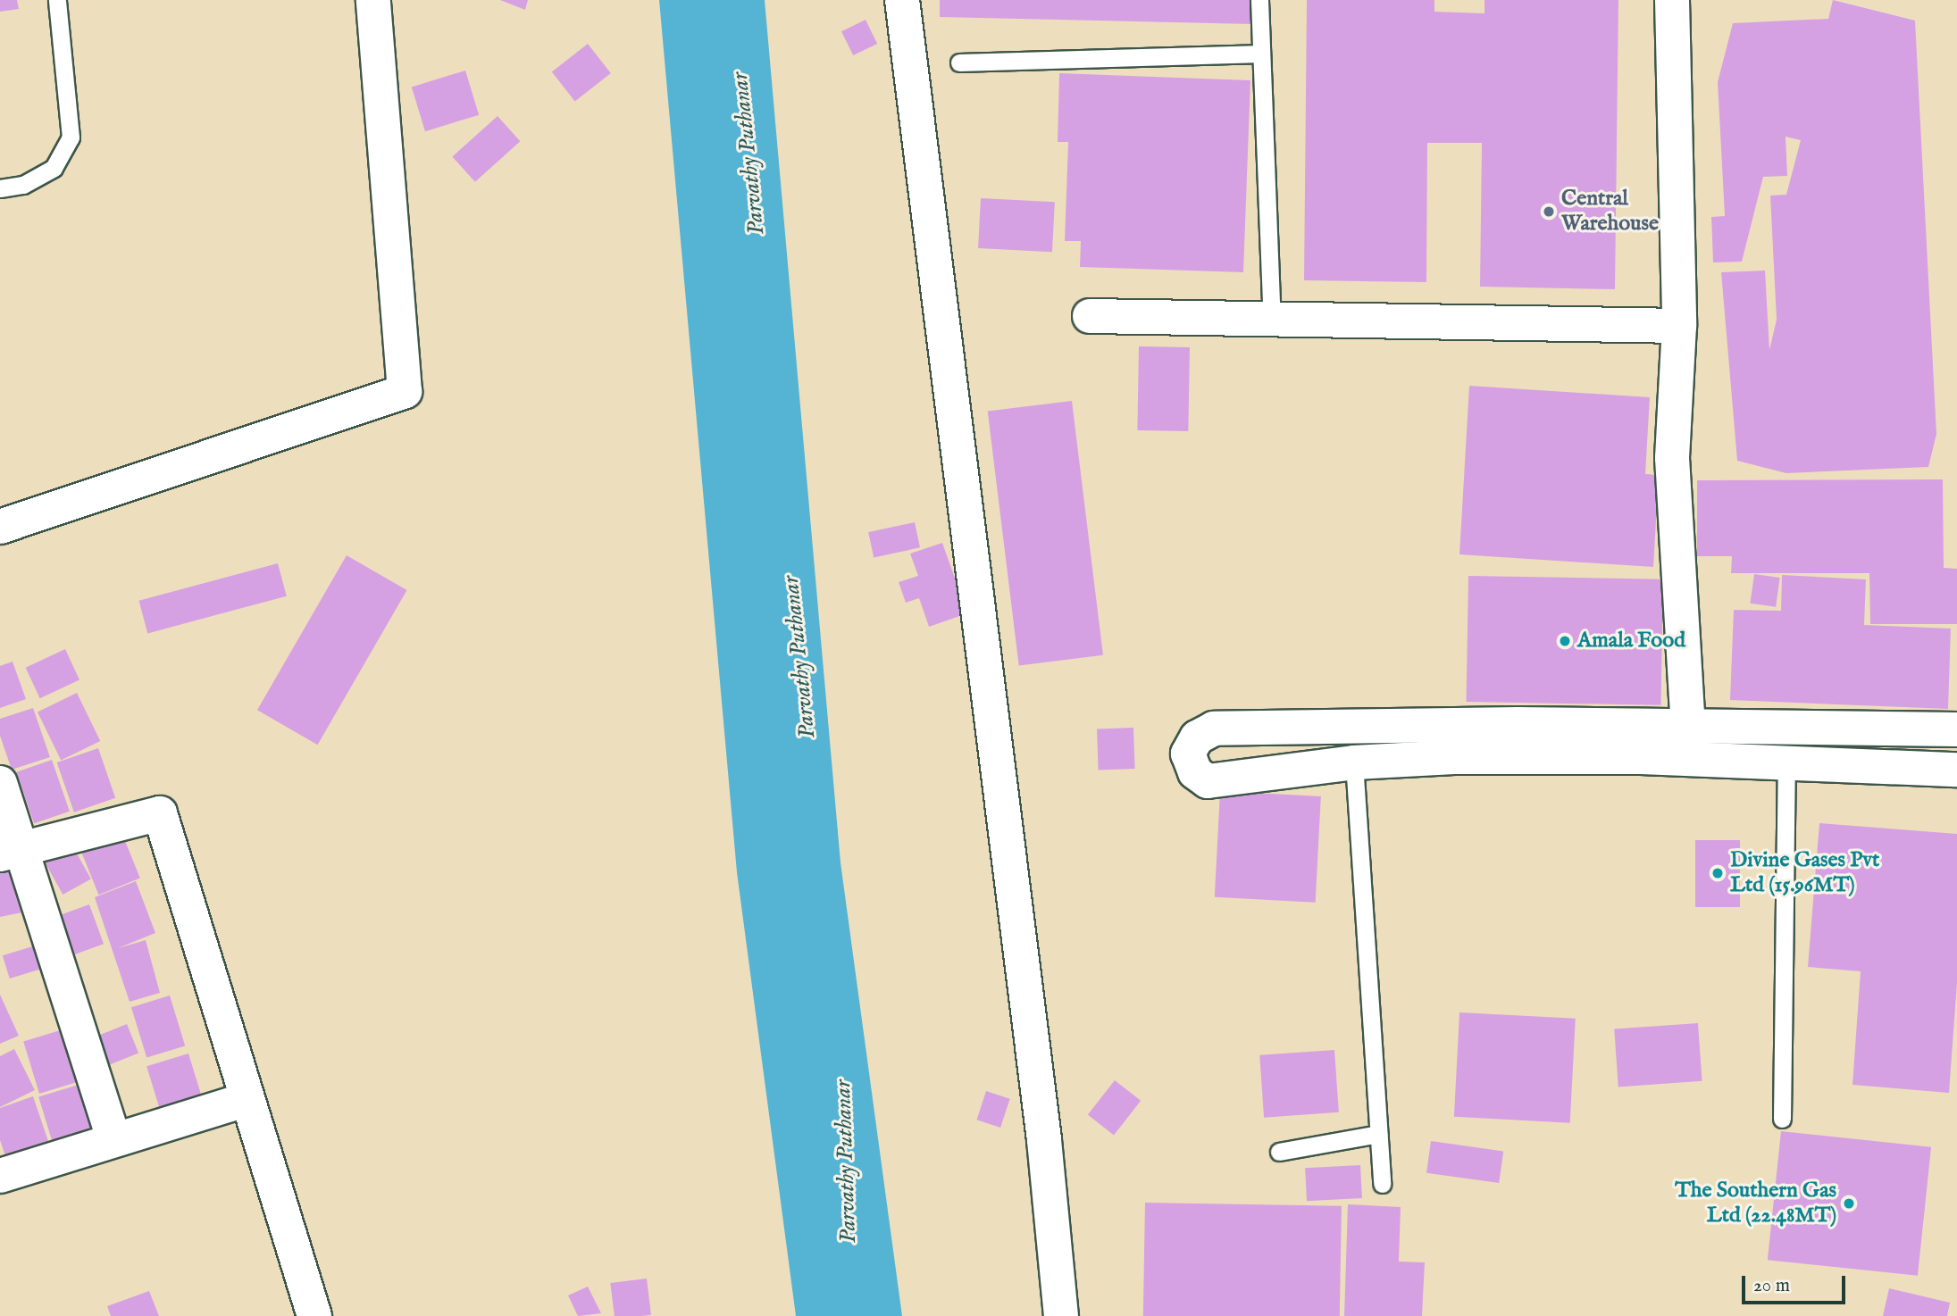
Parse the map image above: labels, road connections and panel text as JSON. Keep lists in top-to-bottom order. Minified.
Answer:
{"water":["Parvathy Puthanar"],"places":["Central Warehouse","Amala Food","Divine Gases Pvt Ltd (15.96MT)","The Southern Gas Ltd (22.48MT)"],"scale_bar":"20 m"}
